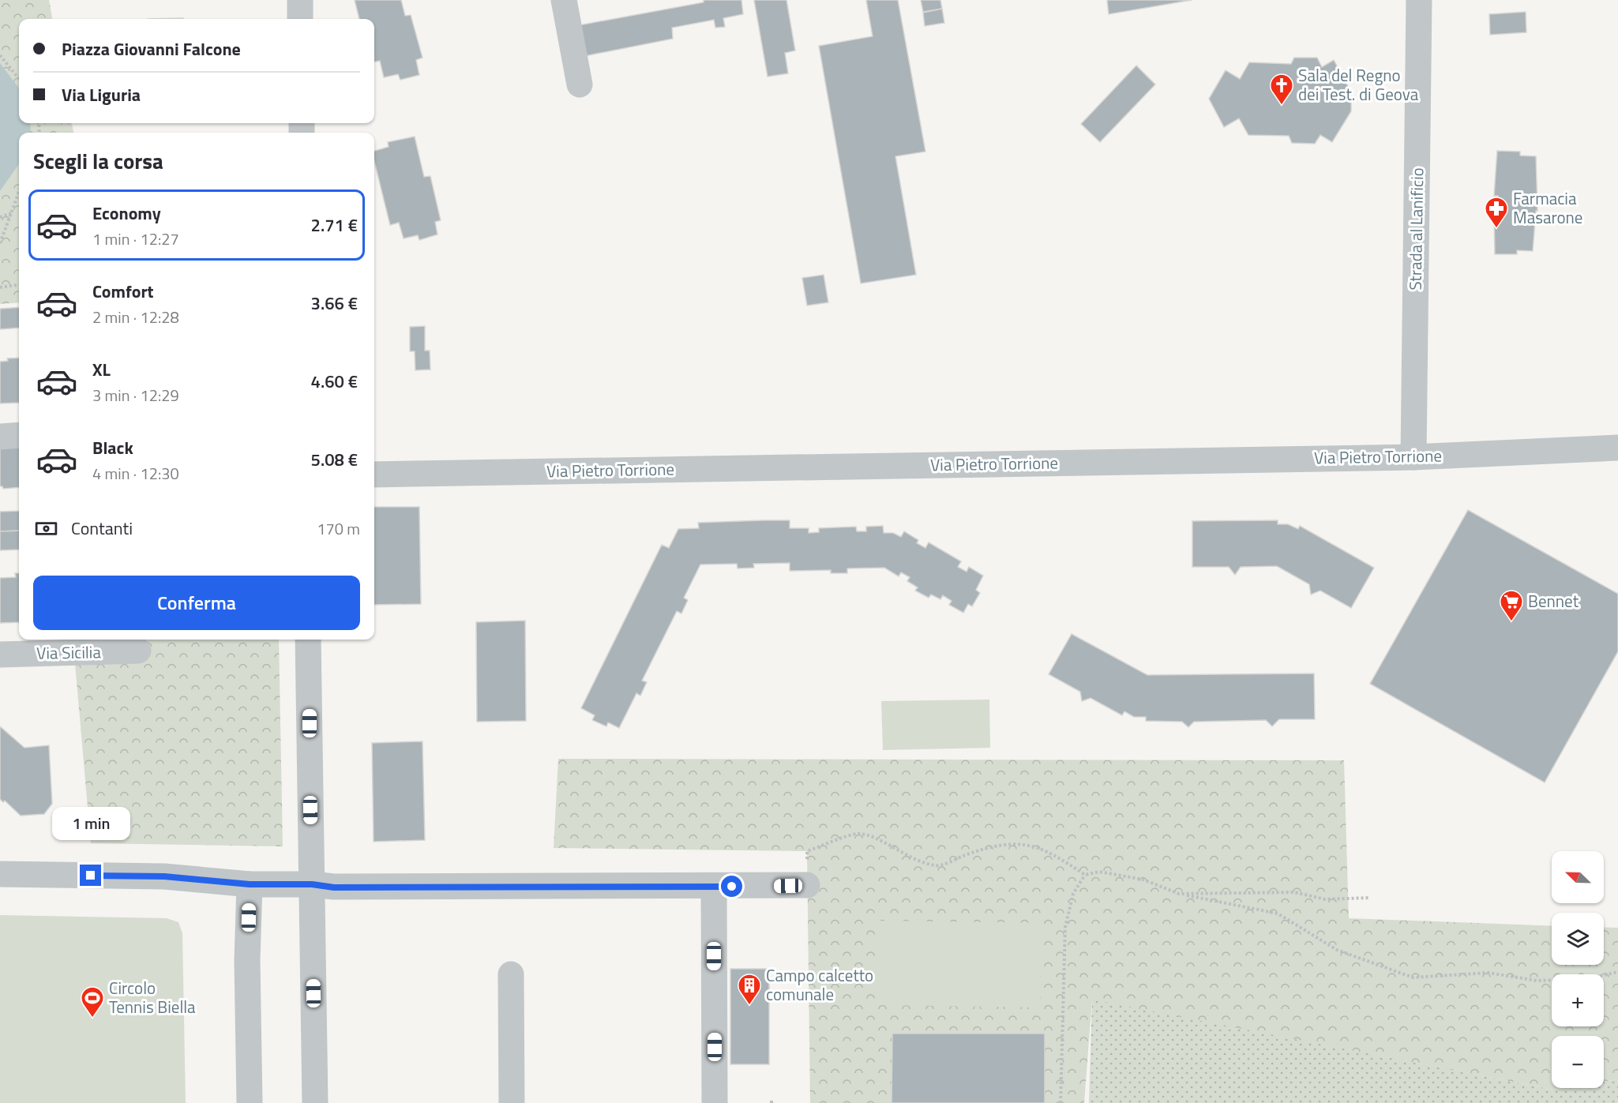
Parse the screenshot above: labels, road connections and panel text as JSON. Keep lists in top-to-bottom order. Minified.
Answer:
{"streets":{"street":["Strada al Lanificio","Via Pietro Torrione","Via Sicilia"]},"crossings":[["Strada al Lanificio","Via Pietro Torrione"]],"places":{"church":["Sala del Regno dei Test. di Geova"],"pharmacy":["Farmacia Masarone"],"supermarket":["Bennet"],"building":["Campo calcetto comunale"],"sports":["Circolo Tennis Biella"]},"north":"top left","page":{"banner":["Piazza Giovanni Falcone","Via Liguria"],"heading":"Scegli la corsa","list":[{"name":"Economy","note":"1 min · 12:27","value":"2.71 €"},{"name":"Comfort","note":"2 min · 12:28","value":"3.66 €"},{"name":"XL","note":"3 min · 12:29","value":"4.60 €"},{"name":"Black","note":"4 min · 12:30","value":"5.08 €"}],"pay":["Contanti","170 m"],"buttons":"Conferma","bubble":"1 min","map_buttons":["+","−"]}}
